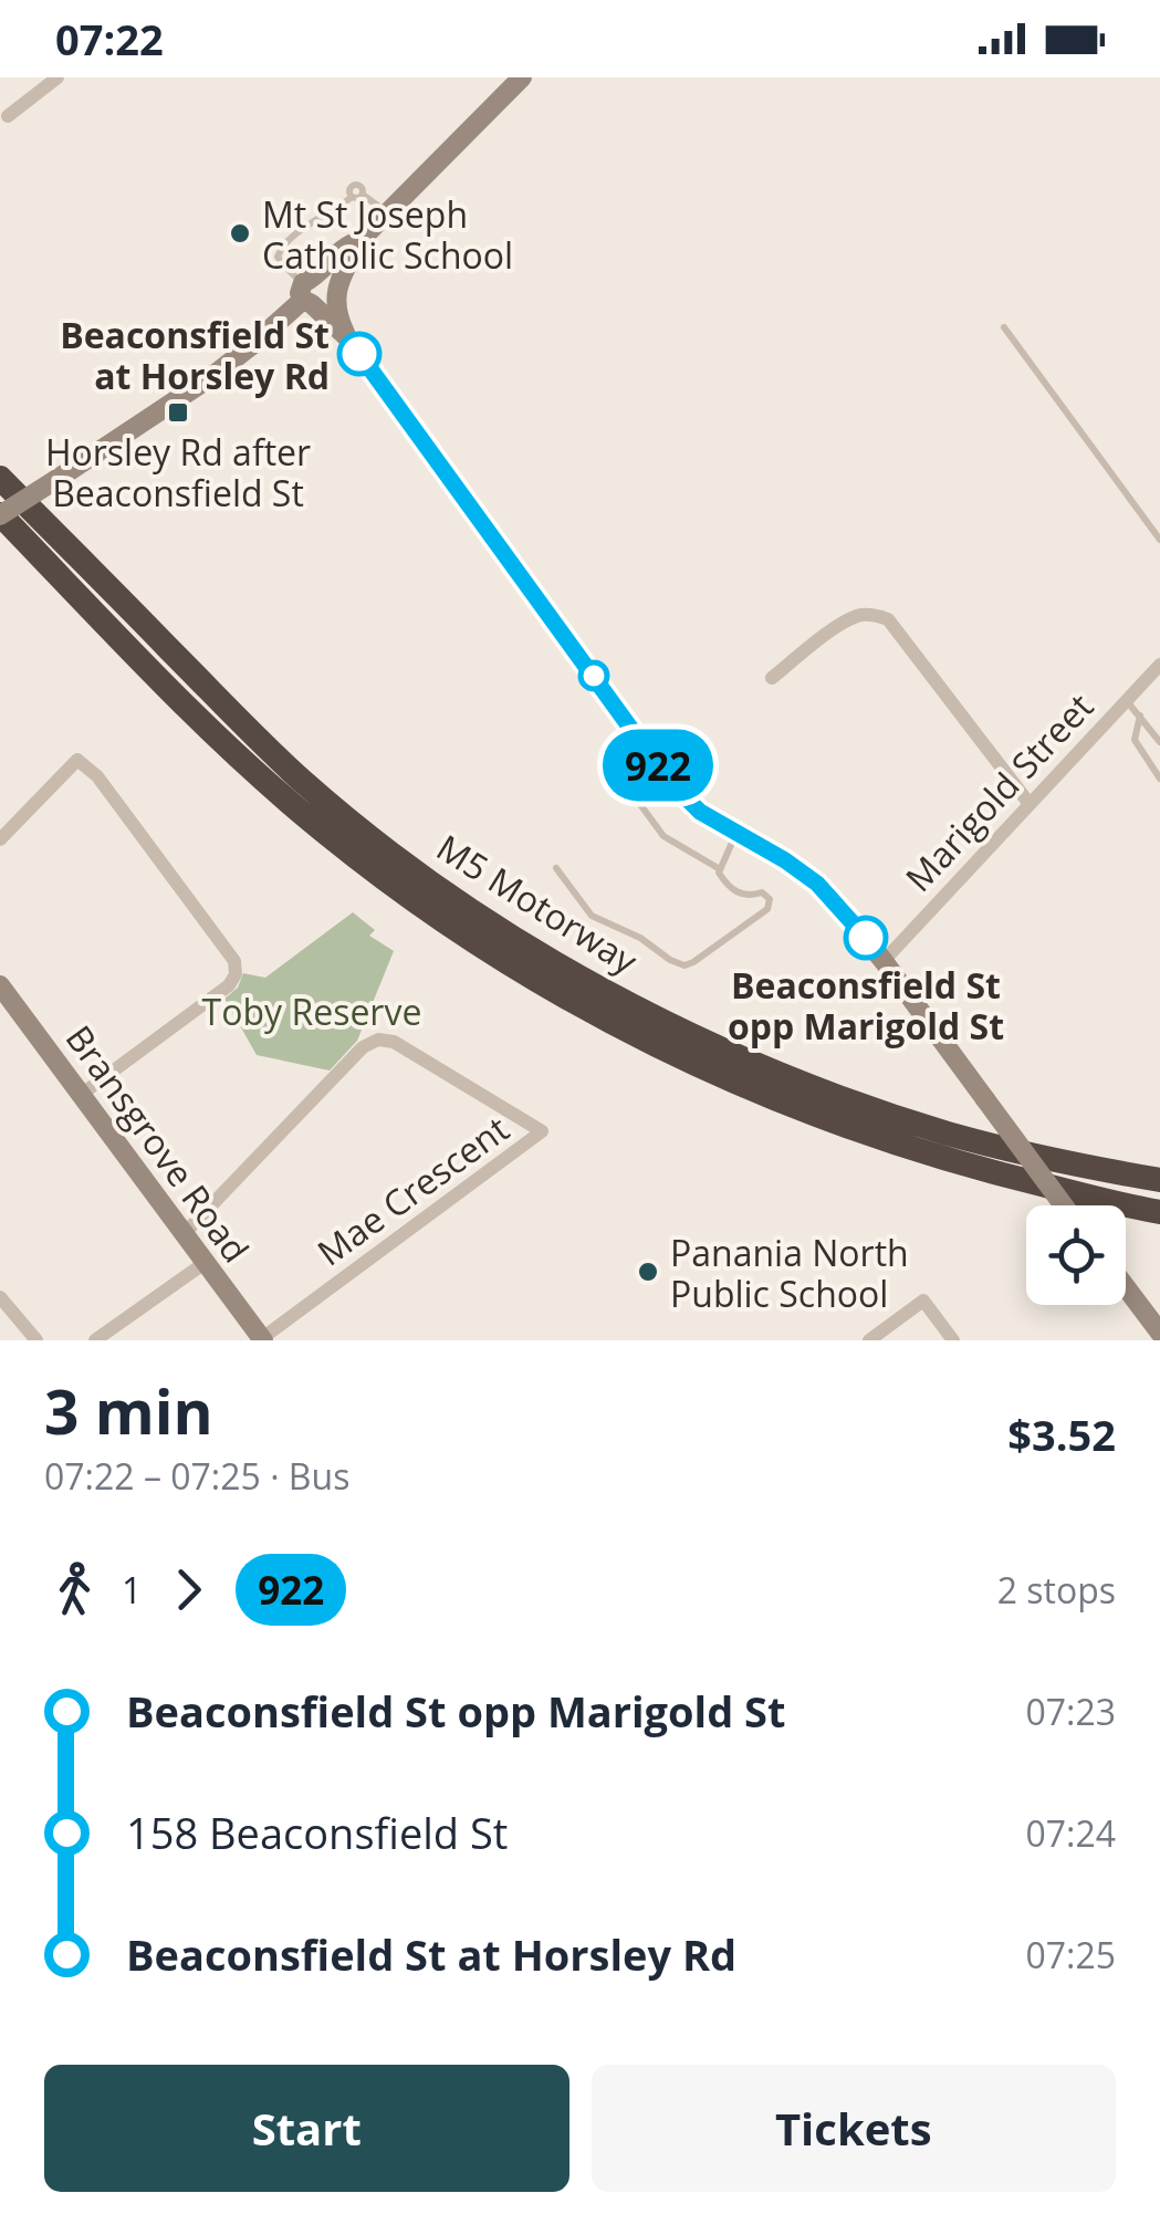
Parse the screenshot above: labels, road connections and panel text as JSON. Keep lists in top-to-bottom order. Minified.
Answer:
{"streets":{"highway":["M5 Motorway"],"main road":["Bransgrove Road"],"street":["Marigold Street","Mae Crescent"]},"crossings":[["Bransgrove Road","Mae Crescent"]],"parks":["Toby Reserve"],"places":{"other":["Mt St Joseph Catholic School","Beaconsfield St at Horsley Rd","Beaconsfield St opp Marigold St","Panania North Public School"],"transit":["Horsley Rd after Beaconsfield St"]},"lines":["bus line 922"],"page":{"status":"07:22","on_map":"922","heading":["3 min","07:22 – 07:25 · Bus","$3.52"],"legs":["1","922","2 stops"],"list":[{"name":"Beaconsfield St opp Marigold St","value":"07:23"},{"name":"158 Beaconsfield St","value":"07:24"},{"name":"Beaconsfield St at Horsley Rd","value":"07:25"}],"buttons":["Start","Tickets"]}}
